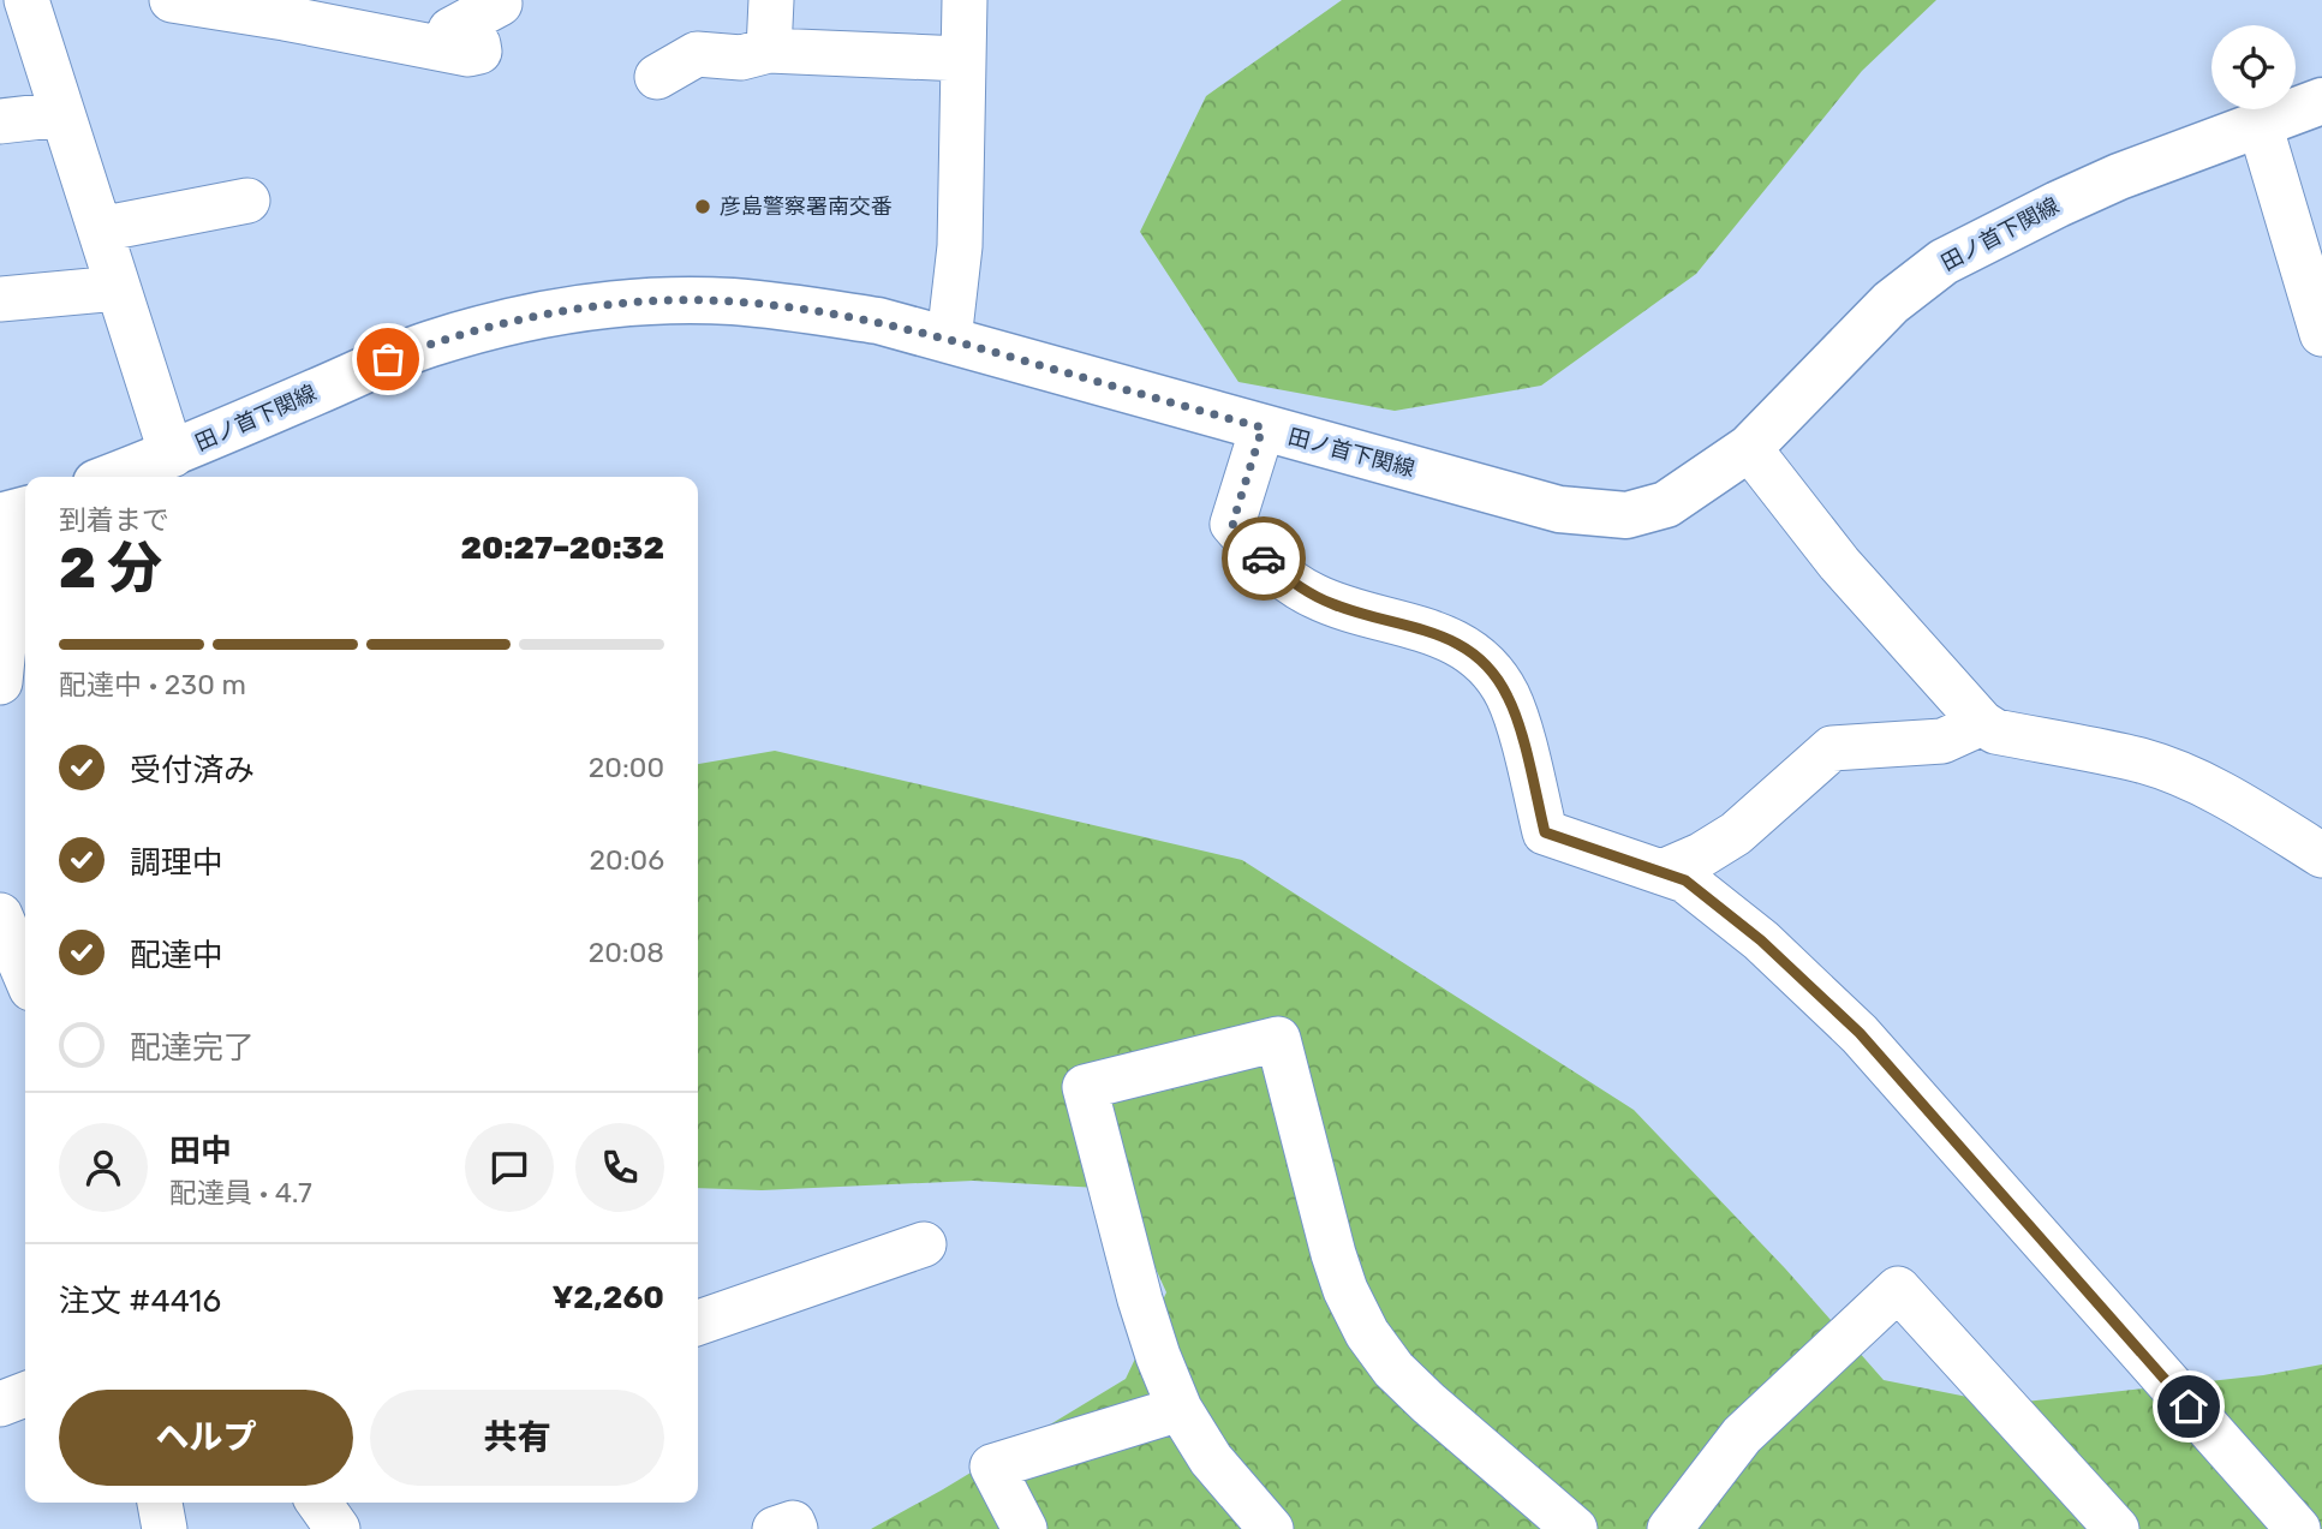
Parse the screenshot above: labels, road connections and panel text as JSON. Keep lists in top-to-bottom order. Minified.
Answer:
{"streets":{"main road":["田ノ首下関線"]},"places":["彦島警察署南交番"],"page":{"heading":["2 分","到着まで","20:27–20:32"],"panel":["田中","配達員 · 4.7","注文 #4416","¥2,260"],"bar":"配達中 · 230 m","list":[["受付済み","20:00"],["調理中","20:06"],["配達中","20:08"],"配達完了"],"buttons":["ヘルプ","共有"]}}
